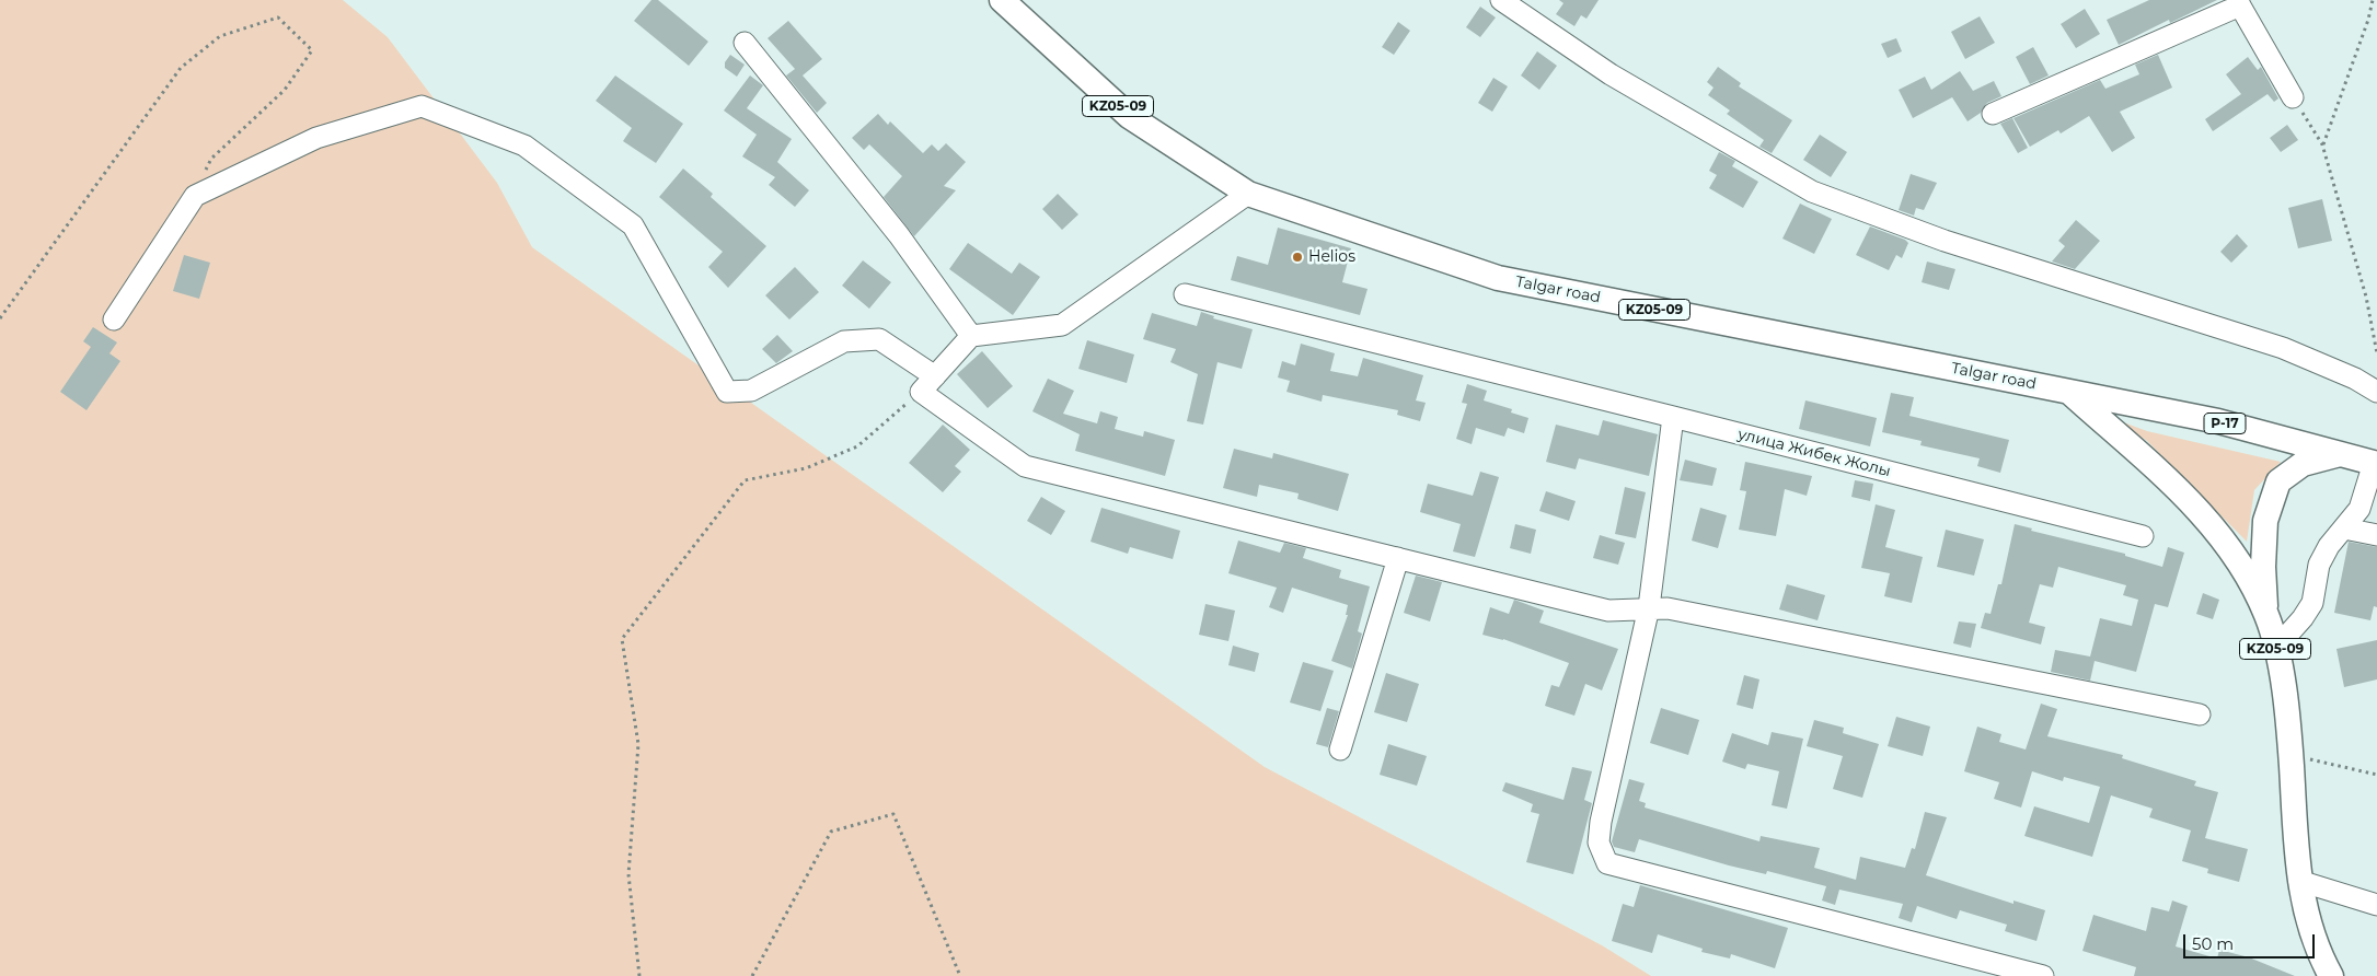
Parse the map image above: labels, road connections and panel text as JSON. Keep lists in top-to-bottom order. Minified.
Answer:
{"streets":{"main road":["KZ05-09","Talgar road","P-17"],"street":["улица Жибек Жолы"]},"crossings":[["KZ05-09","Talgar road"]],"places":["Helios"],"scale_bar":"50 m"}
